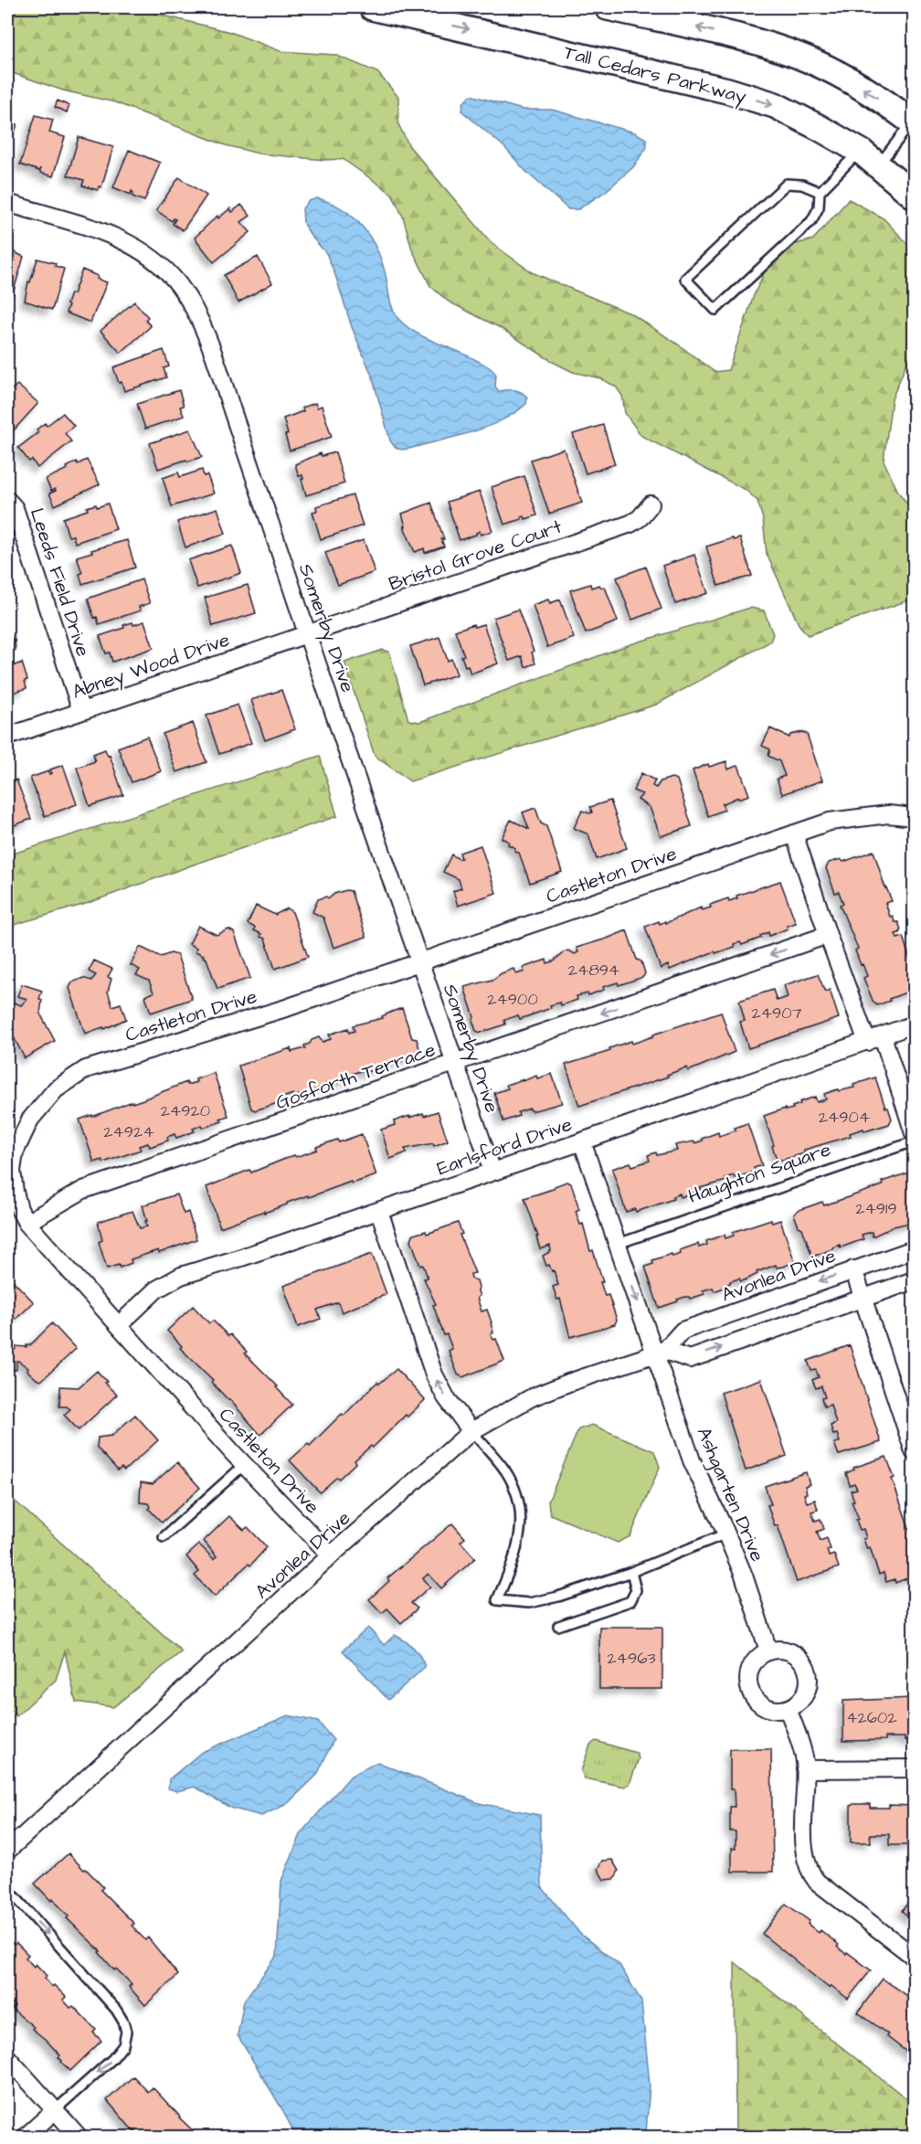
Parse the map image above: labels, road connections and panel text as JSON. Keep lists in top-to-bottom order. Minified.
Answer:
{"streets":{"main road":["Tall Cedars Parkway"],"street":["Bristol Grove Court","Leeds Field Drive","Somerby Drive","Abney Wood Drive","Castleton Drive","Gosforth Terrace","Earlsford Drive","Avonlea Drive","Ashgarten Drive"],"lane":["Haughton Square"]},"crossings":[["Bristol Grove Court","Somerby Drive"],["Bristol Grove Court","Abney Wood Drive"],["Leeds Field Drive","Abney Wood Drive"],["Somerby Drive","Abney Wood Drive"],["Somerby Drive","Castleton Drive"],["Somerby Drive","Gosforth Terrace"],["Somerby Drive","Earlsford Drive"],["Castleton Drive","Gosforth Terrace"],["Castleton Drive","Earlsford Drive"],["Castleton Drive","Avonlea Drive"],["Avonlea Drive","Ashgarten Drive"]],"one_way":["Gosforth Terrace"],"house_numbers":["24894","24900","24907","24920","24904","24924","24919","24963","42602"]}
